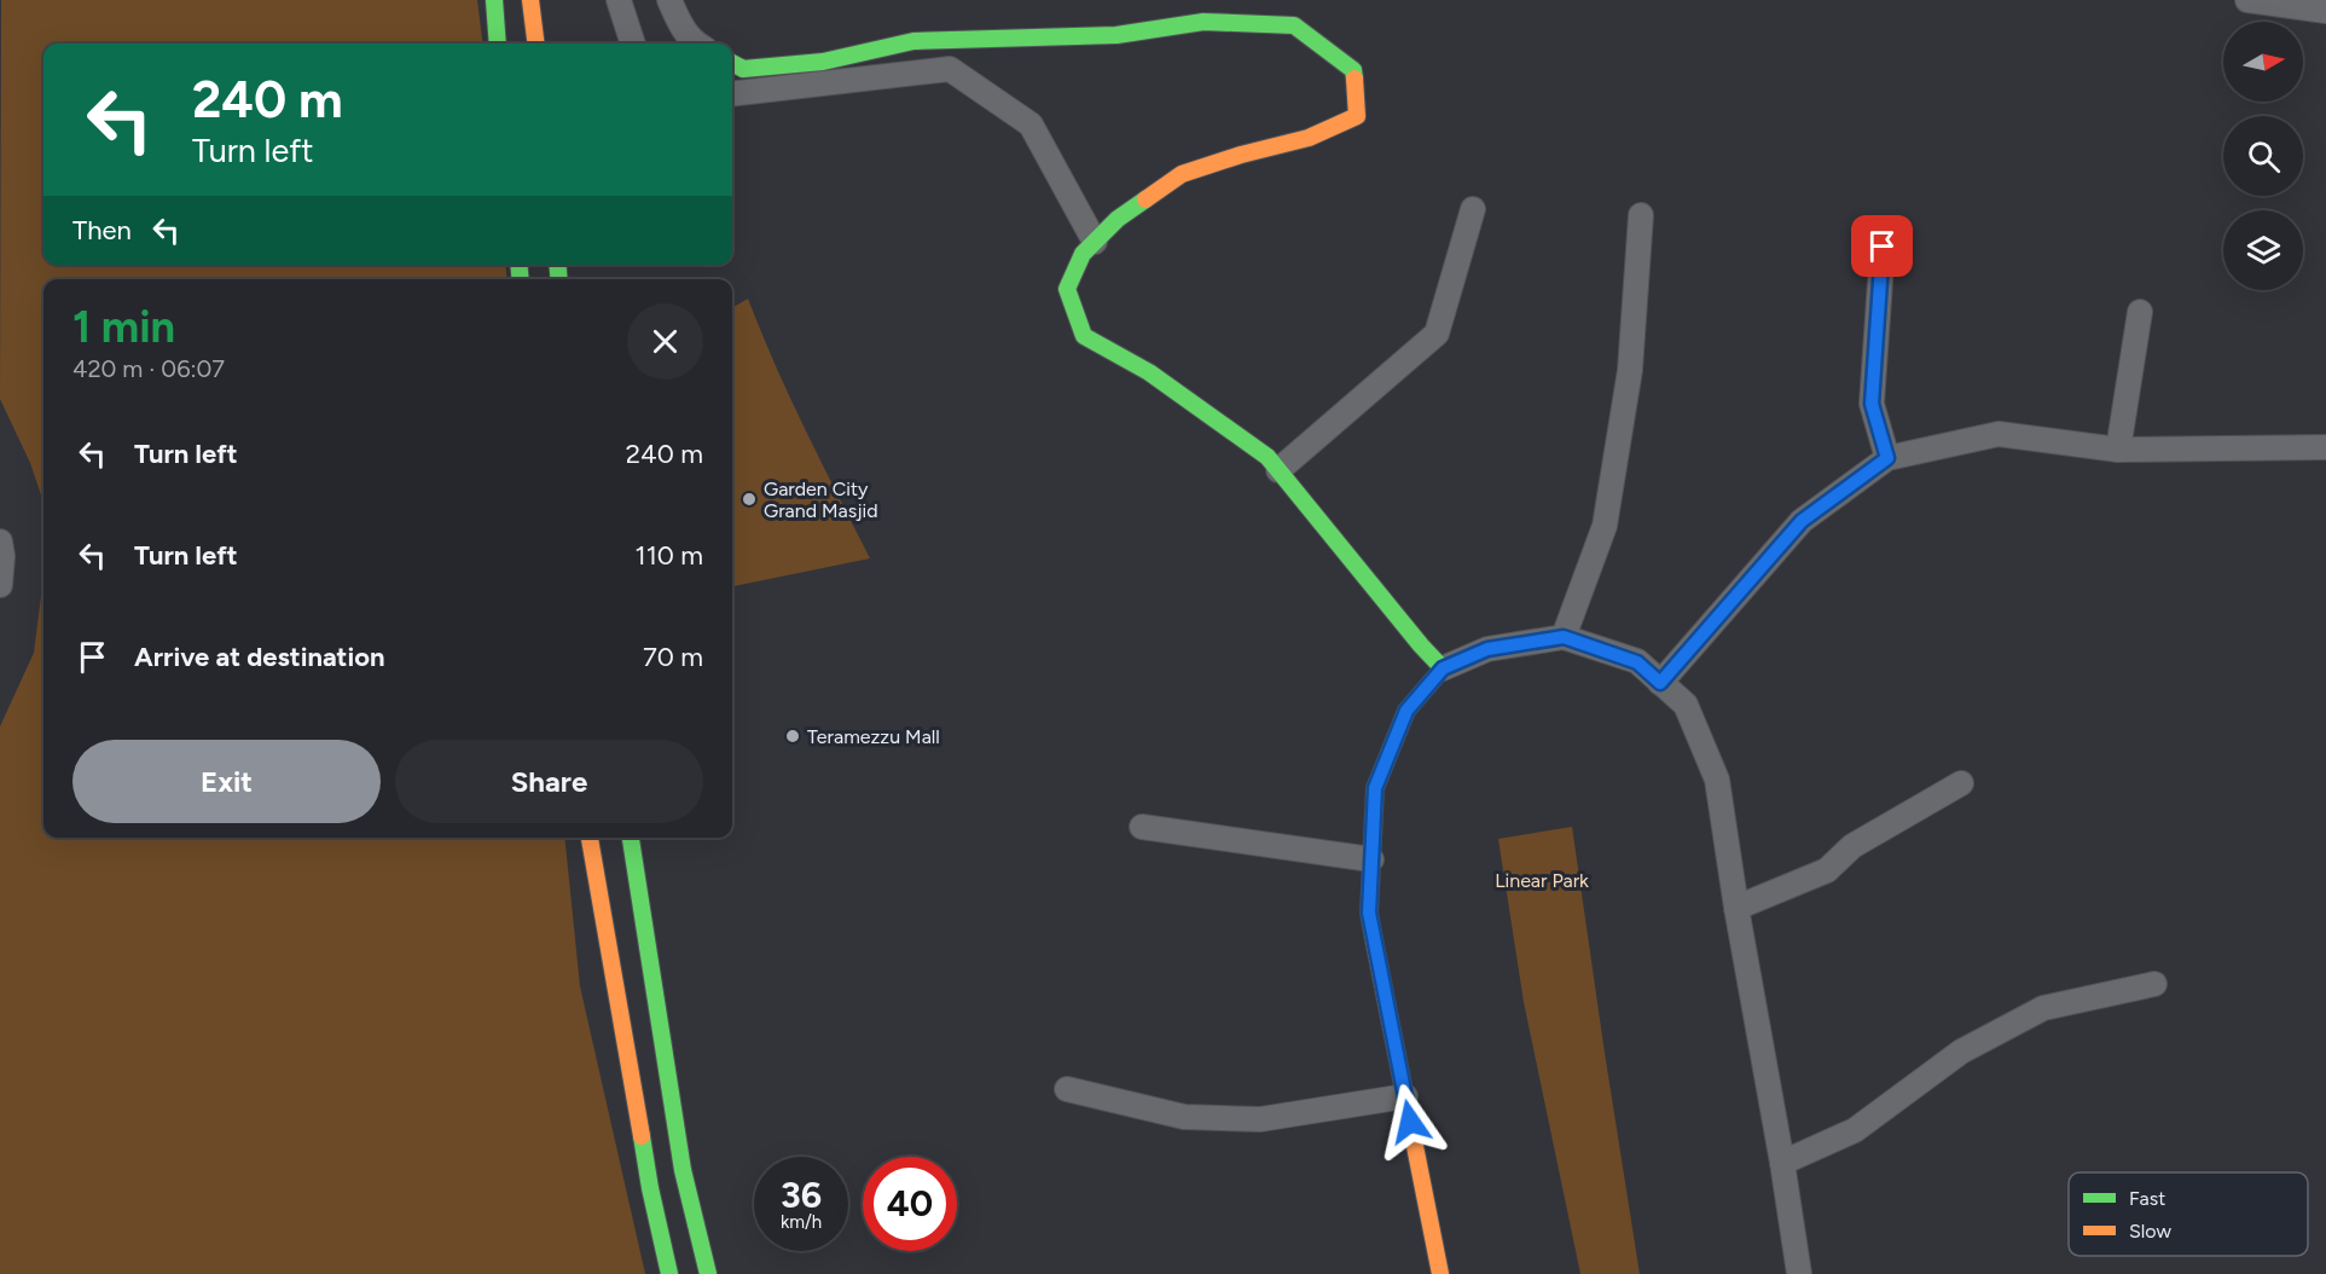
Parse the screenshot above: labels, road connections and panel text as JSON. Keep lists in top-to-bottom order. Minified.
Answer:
{"parks":["Linear Park"],"places":["Garden City Grand Masjid","Teramezzu Mall"],"legend":["Fast","Slow"],"north":"right","page":{"turn":["240 m","Turn left"],"then":"Then","heading":["1 min","420 m · 06:07"],"list":[{"name":"Turn left","value":"240 m"},{"name":"Turn left","value":"110 m"},{"name":"Arrive at destination","value":"70 m"}],"buttons":["Exit","Share"],"speed":"36 km/h","limit":"40"}}
